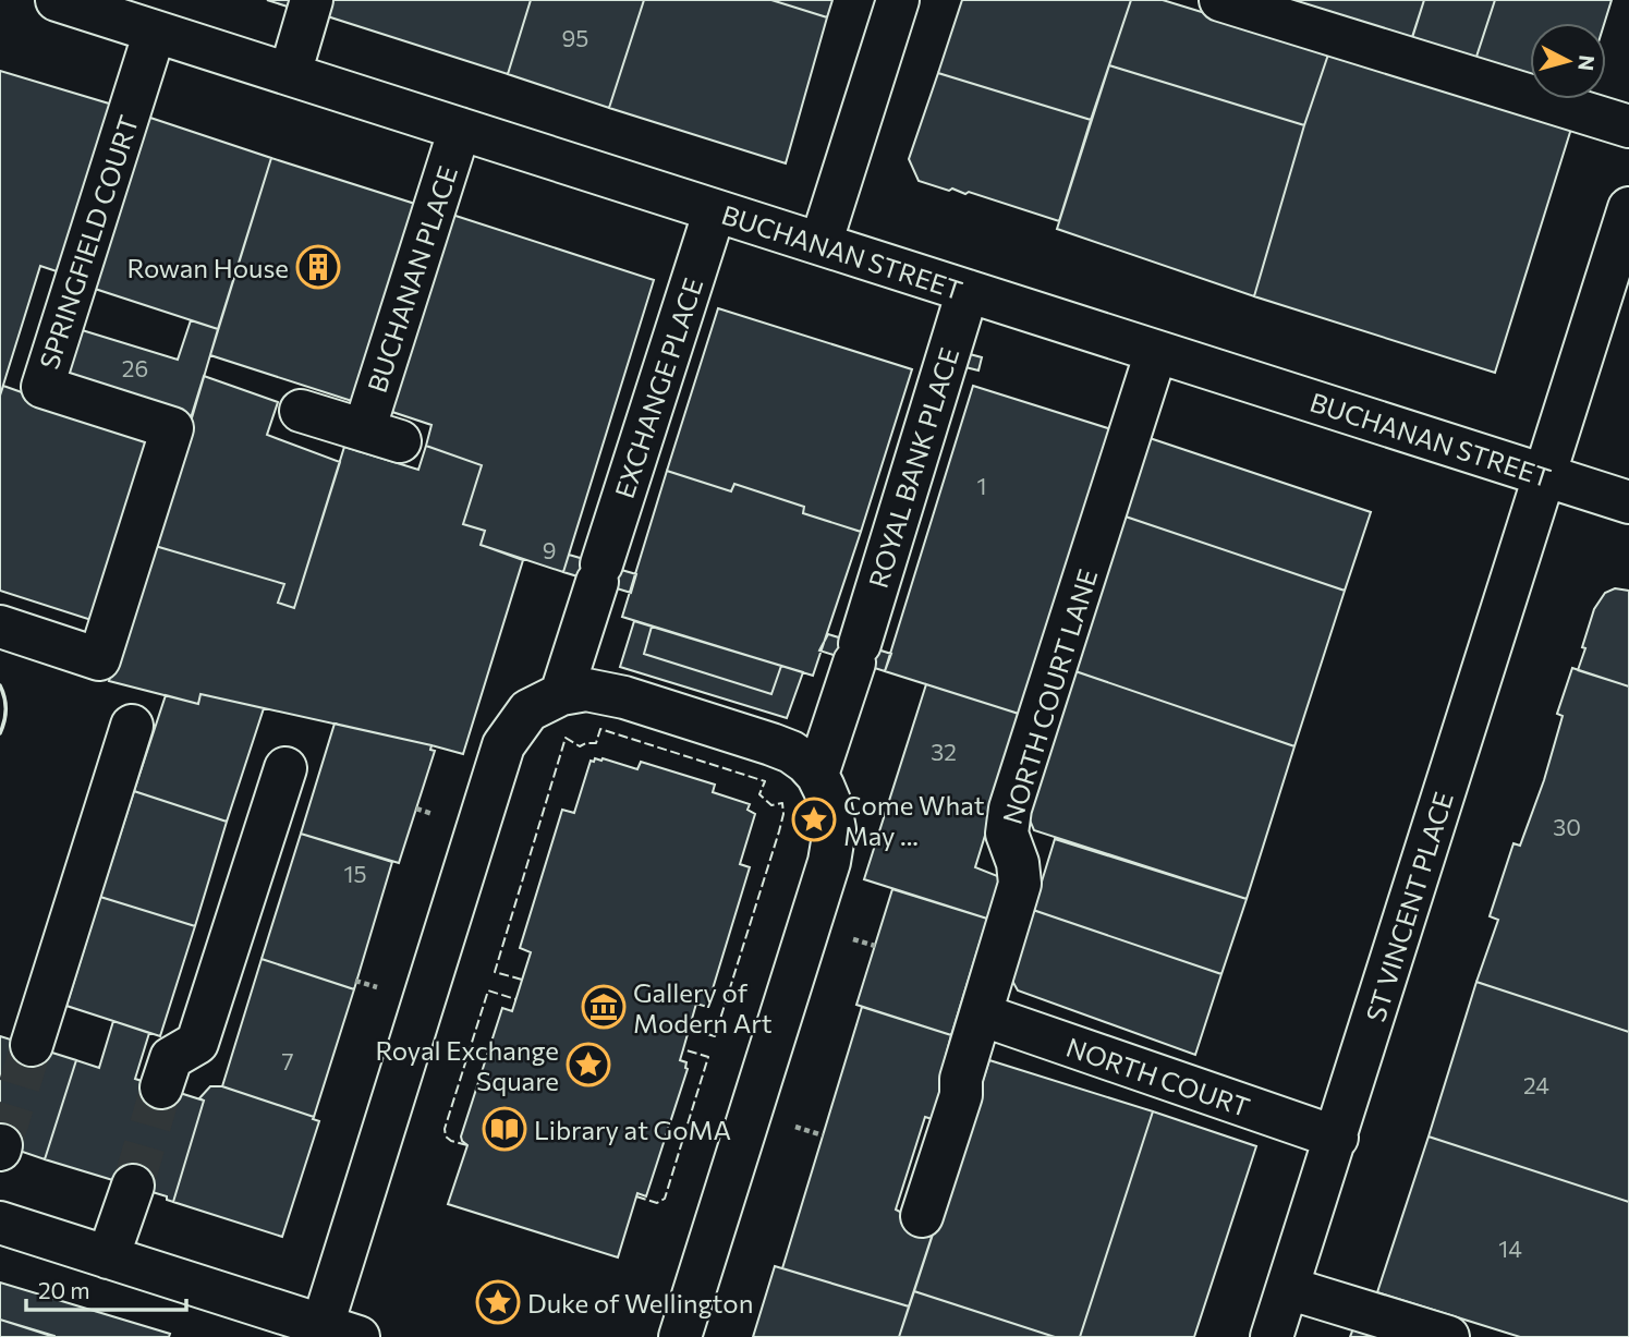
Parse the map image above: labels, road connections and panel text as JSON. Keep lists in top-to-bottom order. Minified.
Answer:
{"streets":{"street":["SPRINGFIELD COURT","BUCHANAN STREET","BUCHANAN PLACE","EXCHANGE PLACE","ROYAL BANK PLACE","NORTH COURT LANE","ST VINCENT PLACE","NORTH COURT"]},"crossings":[["SPRINGFIELD COURT","BUCHANAN STREET"],["BUCHANAN STREET","BUCHANAN PLACE"],["BUCHANAN STREET","EXCHANGE PLACE"],["BUCHANAN STREET","ROYAL BANK PLACE"],["BUCHANAN STREET","NORTH COURT LANE"],["BUCHANAN STREET","ST VINCENT PLACE"],["NORTH COURT LANE","NORTH COURT"],["ST VINCENT PLACE","NORTH COURT"]],"places":{"building":["Rowan House"],"place":["Come What May ...","Royal Exchange Square","Duke of Wellington"],"museum":["Gallery of Modern Art"],"library":["Library at GoMA"]},"house_numbers":["95","26","1","9","32","30","15","7","24","14"],"scale_bar":"20 m","north":"right"}
